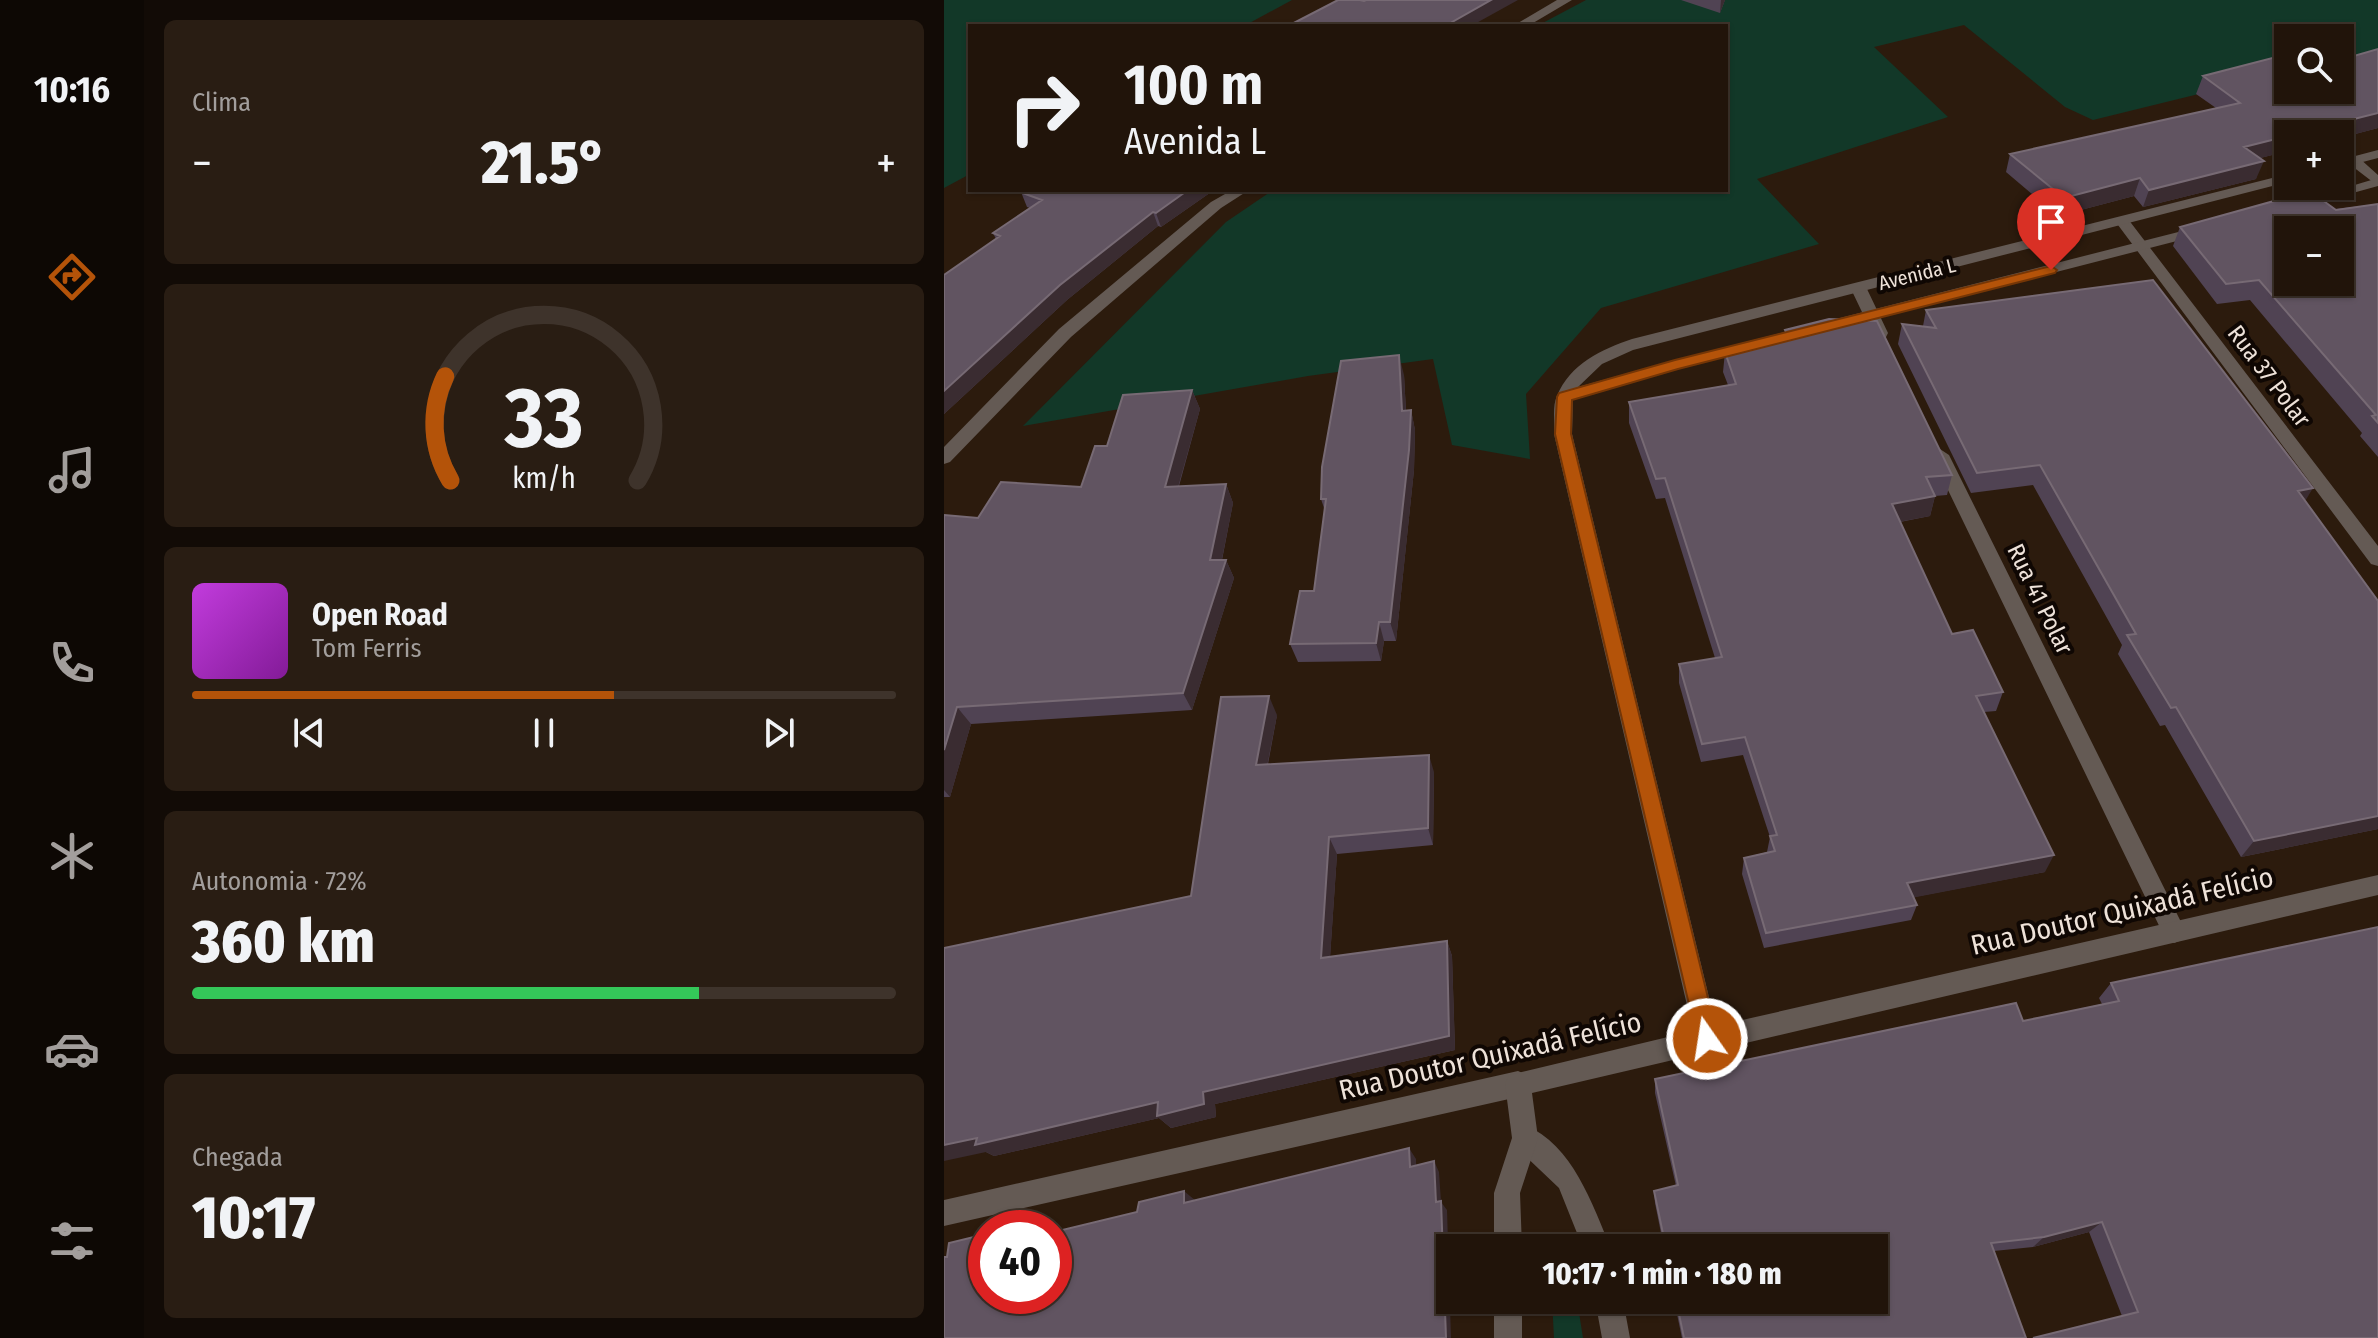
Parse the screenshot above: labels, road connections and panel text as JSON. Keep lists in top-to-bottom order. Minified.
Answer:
{"streets":{"street":["Avenida L","Rua 37 Polar","Rua 41 Polar","Rua Doutor Quixadá Felício"]},"crossings":[["Avenida L","Rua 37 Polar"],["Rua 41 Polar","Rua Doutor Quixadá Felício"]],"page":{"tabs":"10:16","tile":["Clima",["Autonomia · 72%","360 km"],["Chegada","10:17"]],"map_buttons":["+","−"],"turn":["100 m","Avenida L"],"heat":["−","21.5°","+"],"song":["Open Road","Tom Ferris"],"limit":"40","trip":"10:17 · 1 min · 180 m","gauge":["33","km/h"]}}
